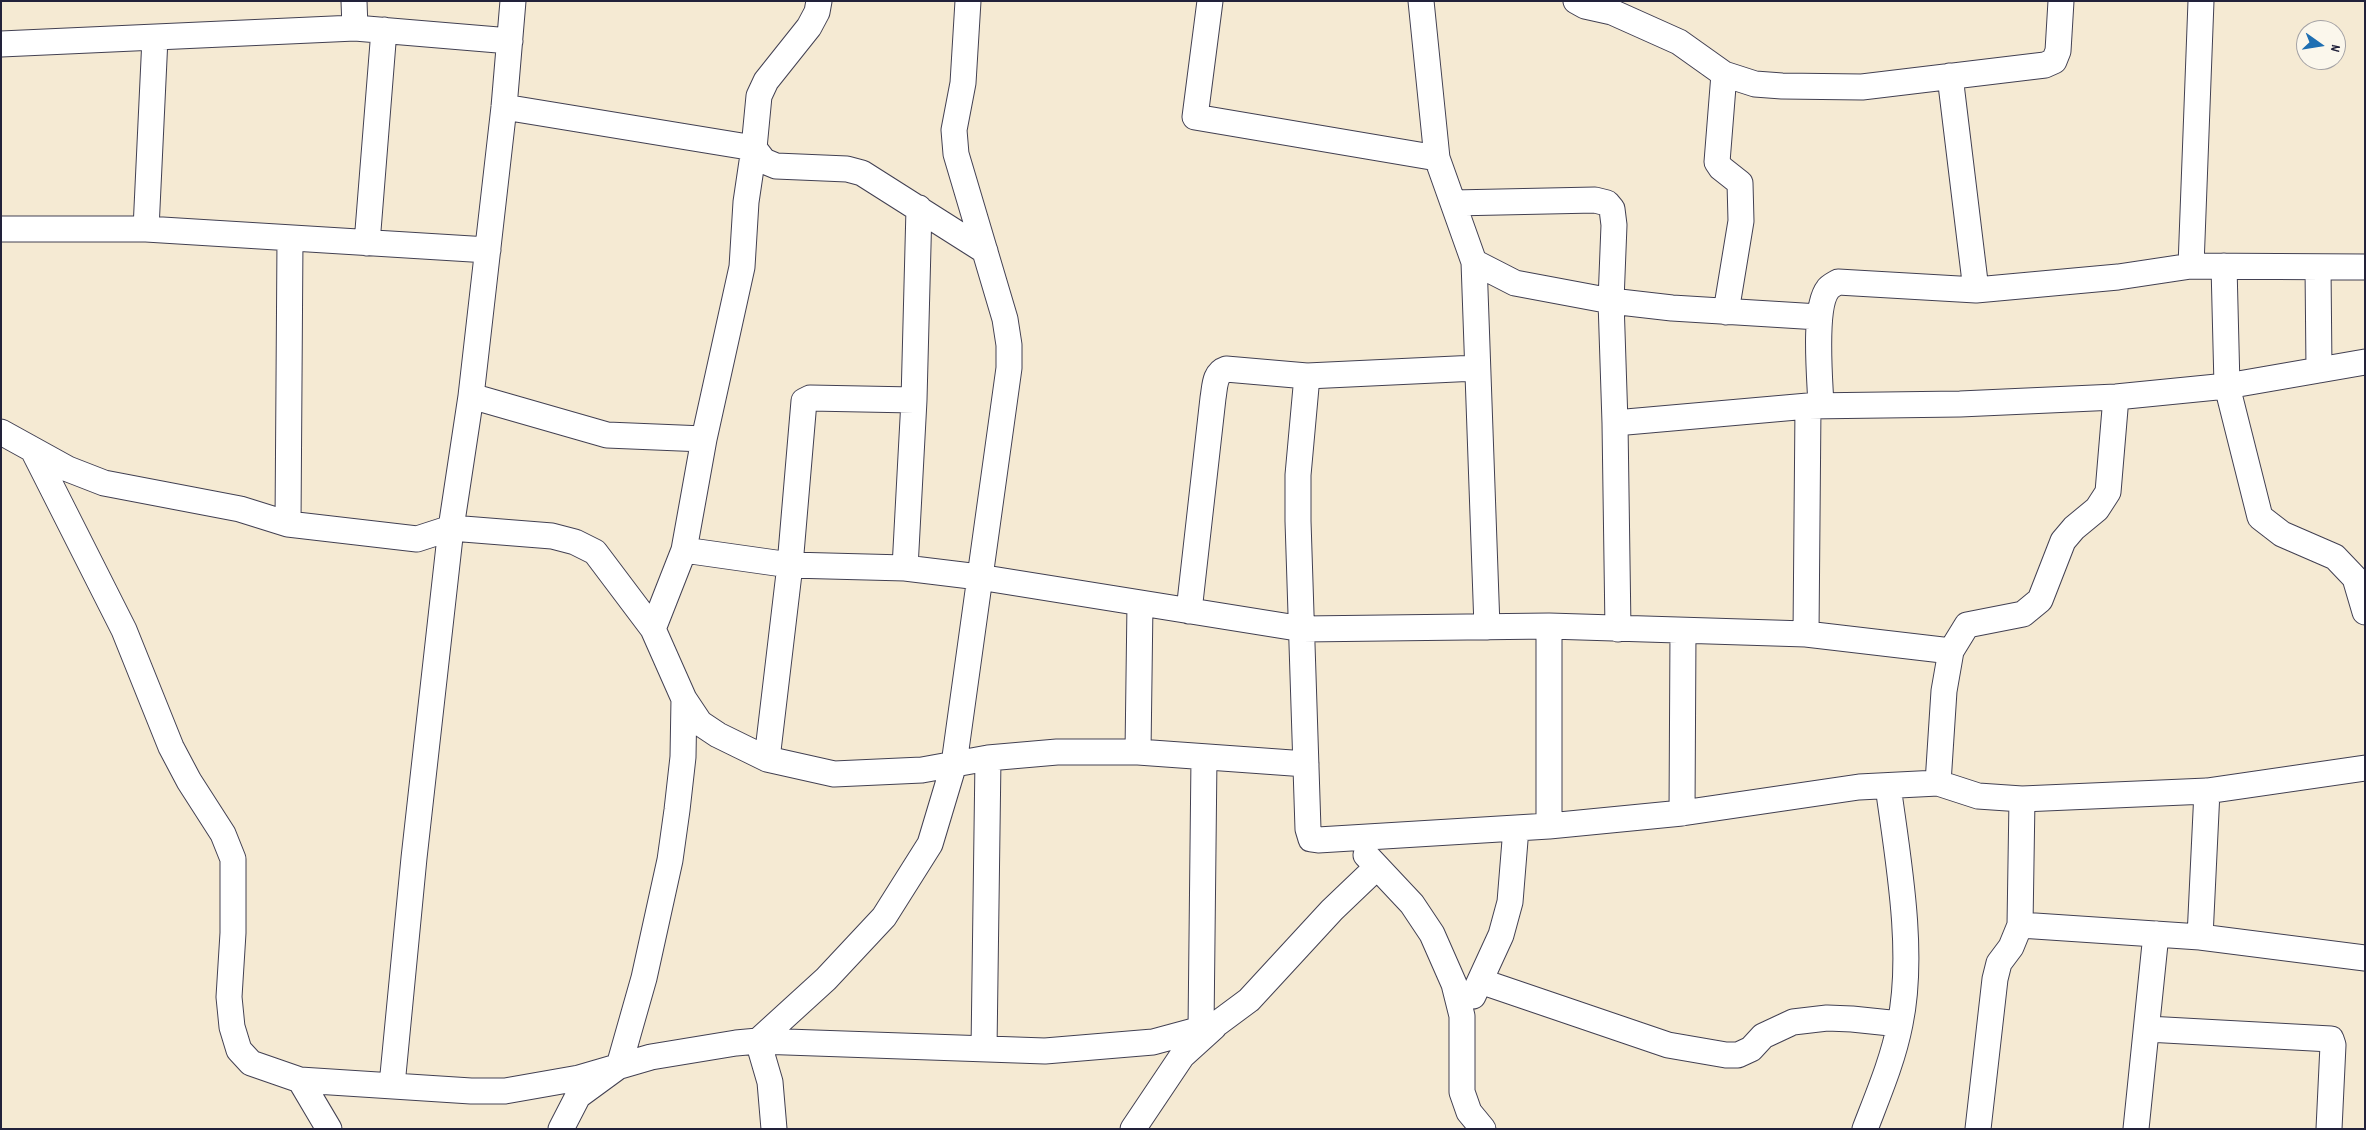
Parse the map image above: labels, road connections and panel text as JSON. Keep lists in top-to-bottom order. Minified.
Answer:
{"north":"right"}
